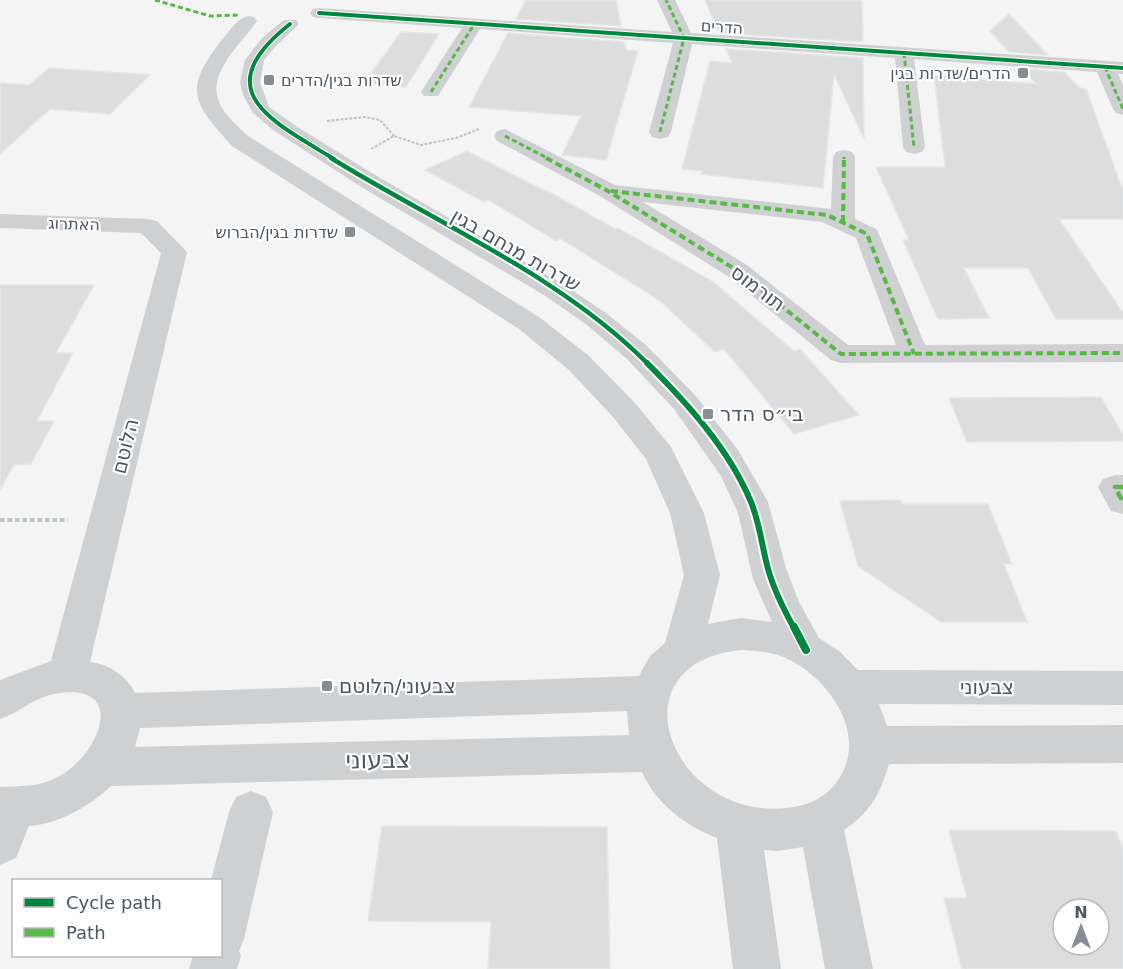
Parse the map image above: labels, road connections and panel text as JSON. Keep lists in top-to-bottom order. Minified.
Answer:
{"streets":{"street":["הדרים","האתרוג","שדרות מנחם בגין","תורמוס","הלוטם","צבעוני"]},"crossings":[["האתרוג","הלוטם"],["שדרות מנחם בגין","צבעוני"]],"places":{"transit":["הדרים/שדרות בגין","שדרות בגין/הדרים","שדרות בגין/הברוש","בי״ס הדר","צבעוני/הלוטם"]},"legend":["Cycle path","Path"],"north":"top"}
